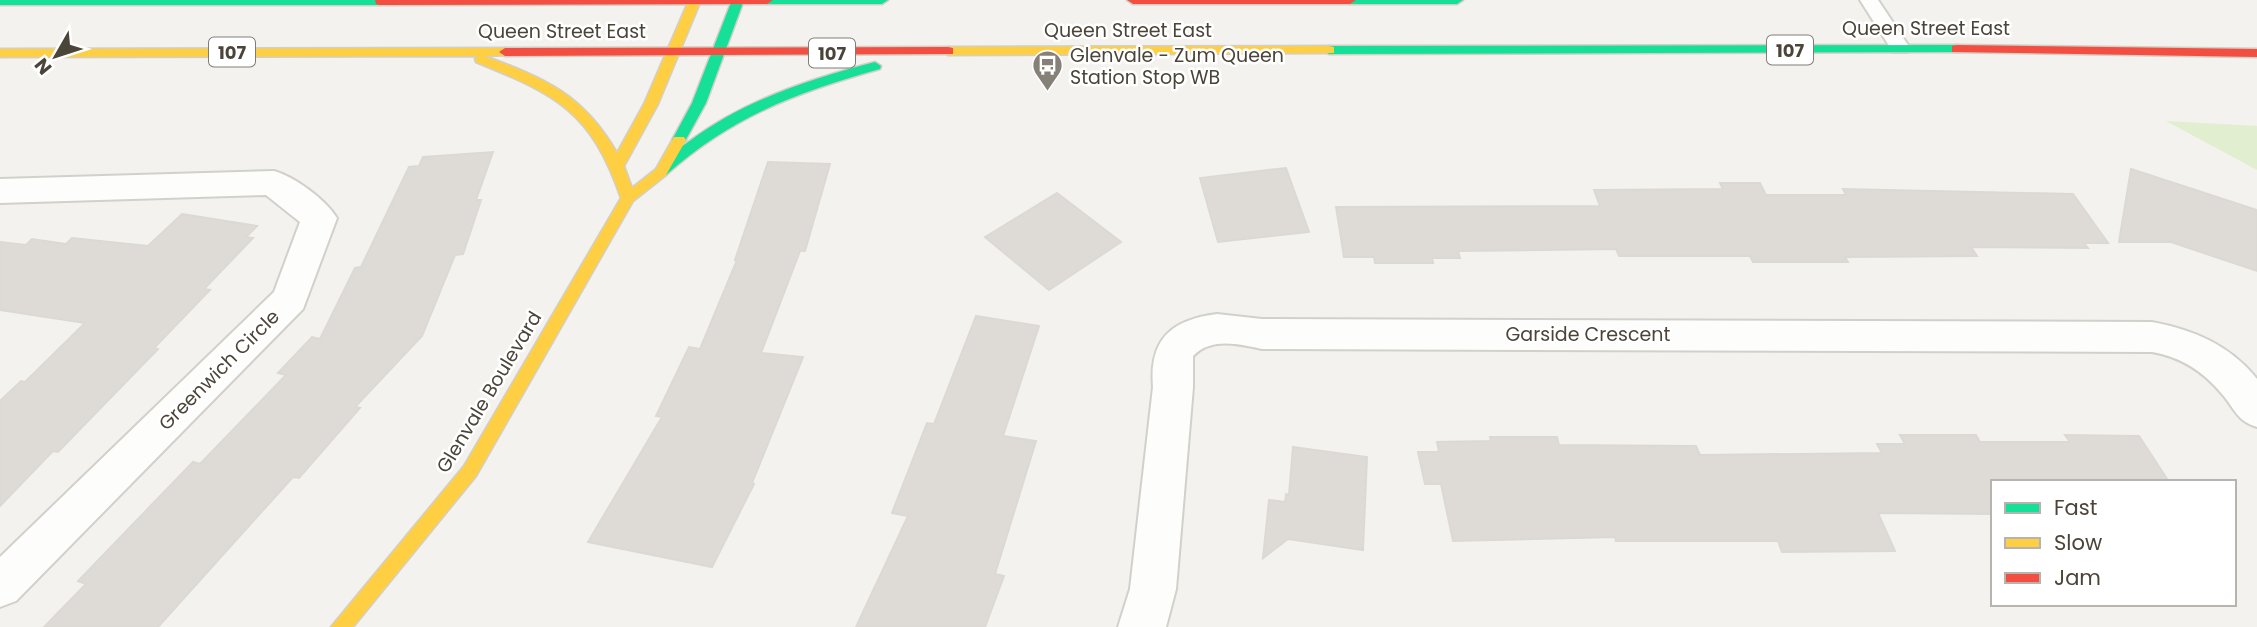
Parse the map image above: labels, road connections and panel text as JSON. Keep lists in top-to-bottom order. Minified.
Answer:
{"streets":{"main road":["Queen Street East","107","Glenvale Boulevard"],"street":["Garside Crescent","Greenwich Circle"]},"crossings":[["Queen Street East","Glenvale Boulevard"]],"places":{"bus stop":["Glenvale - Zum Queen Station Stop WB"]},"legend":["Fast","Slow","Jam"],"north":"bottom left"}
